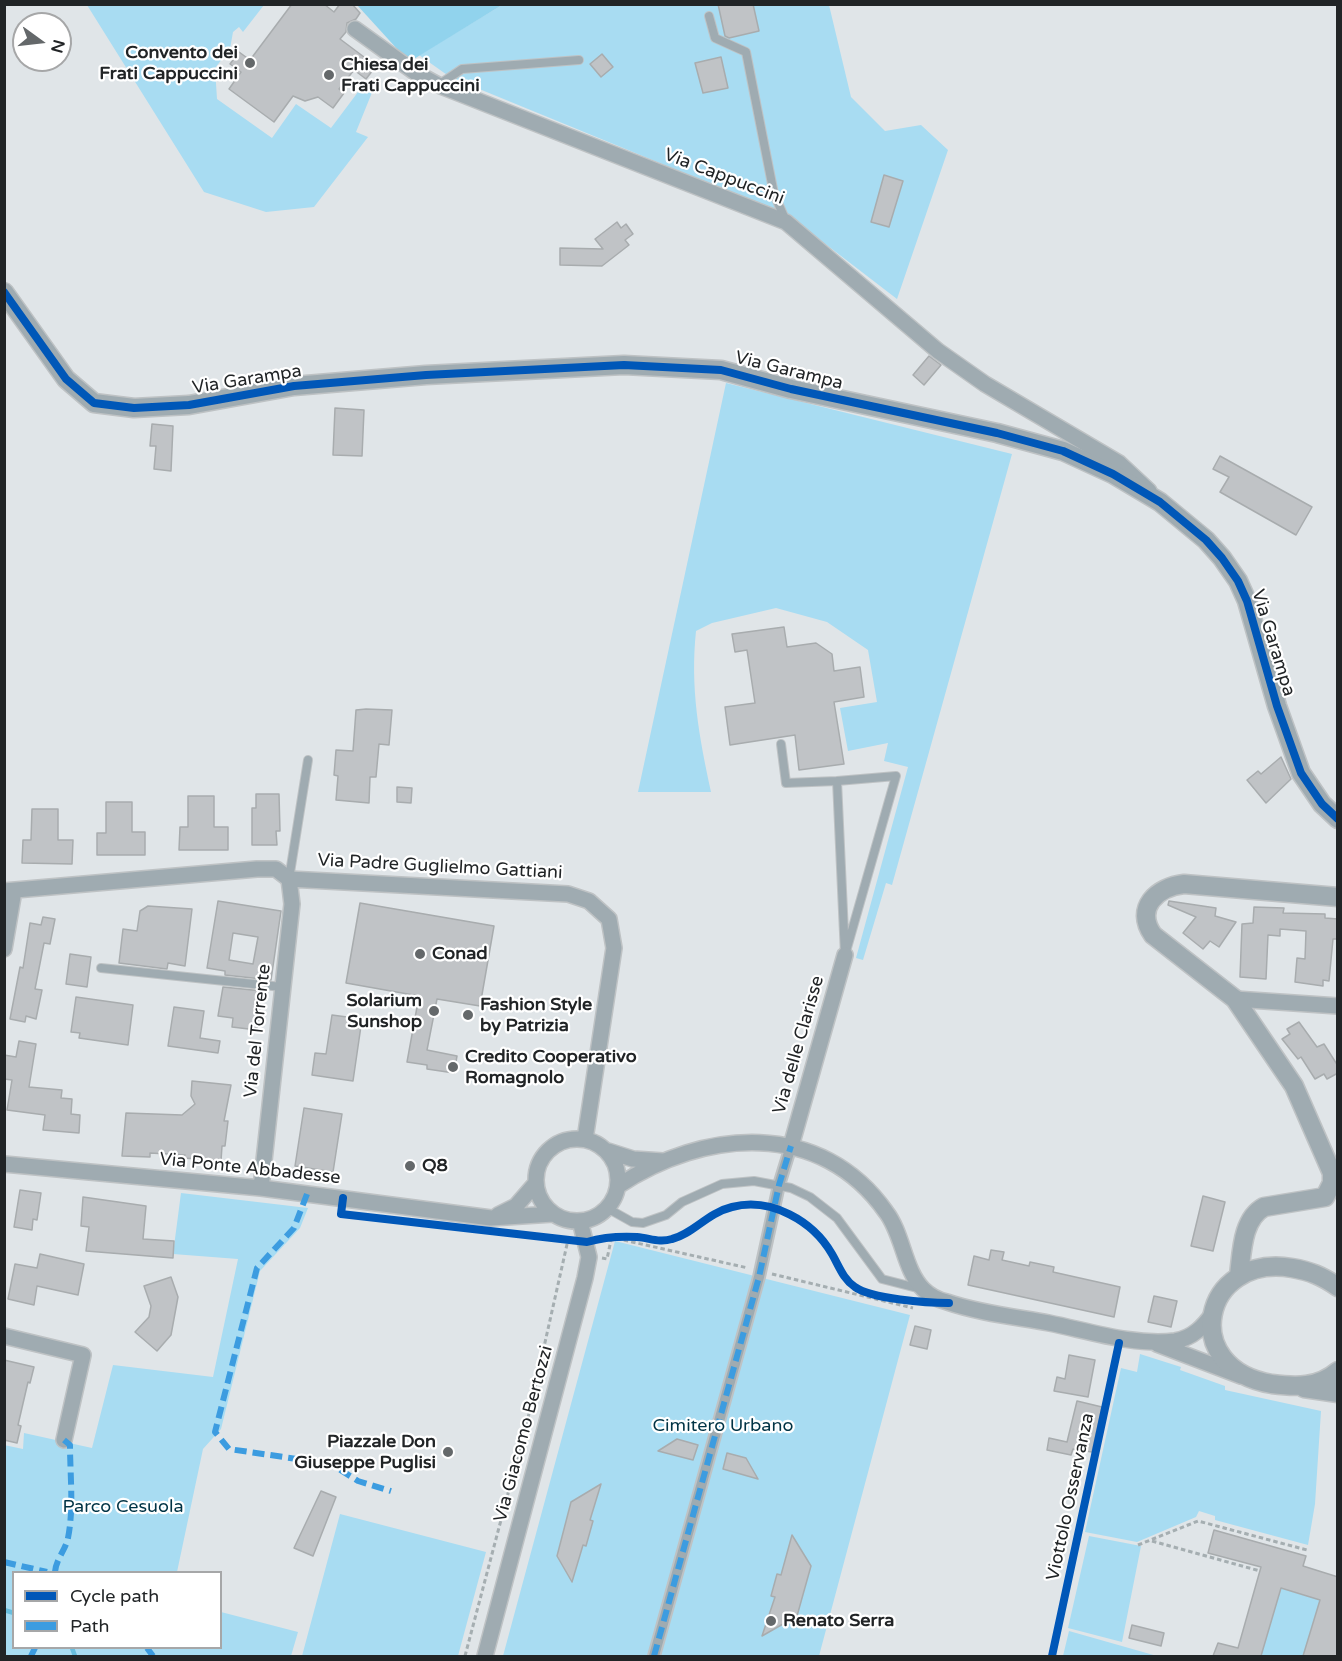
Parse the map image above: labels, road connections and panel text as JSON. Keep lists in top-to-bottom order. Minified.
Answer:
{"streets":{"street":["Via Cappuccini","Via Garampa","Via Padre Guglielmo Gattiani","Via del Torrente","Via delle Clarisse","Via Ponte Abbadesse","Via Giacomo Bertozzi"],"cycle path":["Viottolo Osservanza"]},"crossings":[["Via Cappuccini","Via Garampa"],["Via Padre Guglielmo Gattiani","Via del Torrente"],["Via Padre Guglielmo Gattiani","Via Ponte Abbadesse"],["Via Padre Guglielmo Gattiani","Via Giacomo Bertozzi"],["Via del Torrente","Via Ponte Abbadesse"],["Via Ponte Abbadesse","Via Giacomo Bertozzi"]],"parks":["Cimitero Urbano","Parco Cesuola"],"places":["Convento dei Frati Cappuccini","Chiesa dei Frati Cappuccini","Conad","Solarium Sunshop","Fashion Style by Patrizia","Credito Cooperativo Romagnolo","Q8","Piazzale Don Giuseppe Puglisi","Renato Serra"],"legend":["Cycle path","Path"],"north":"right"}
